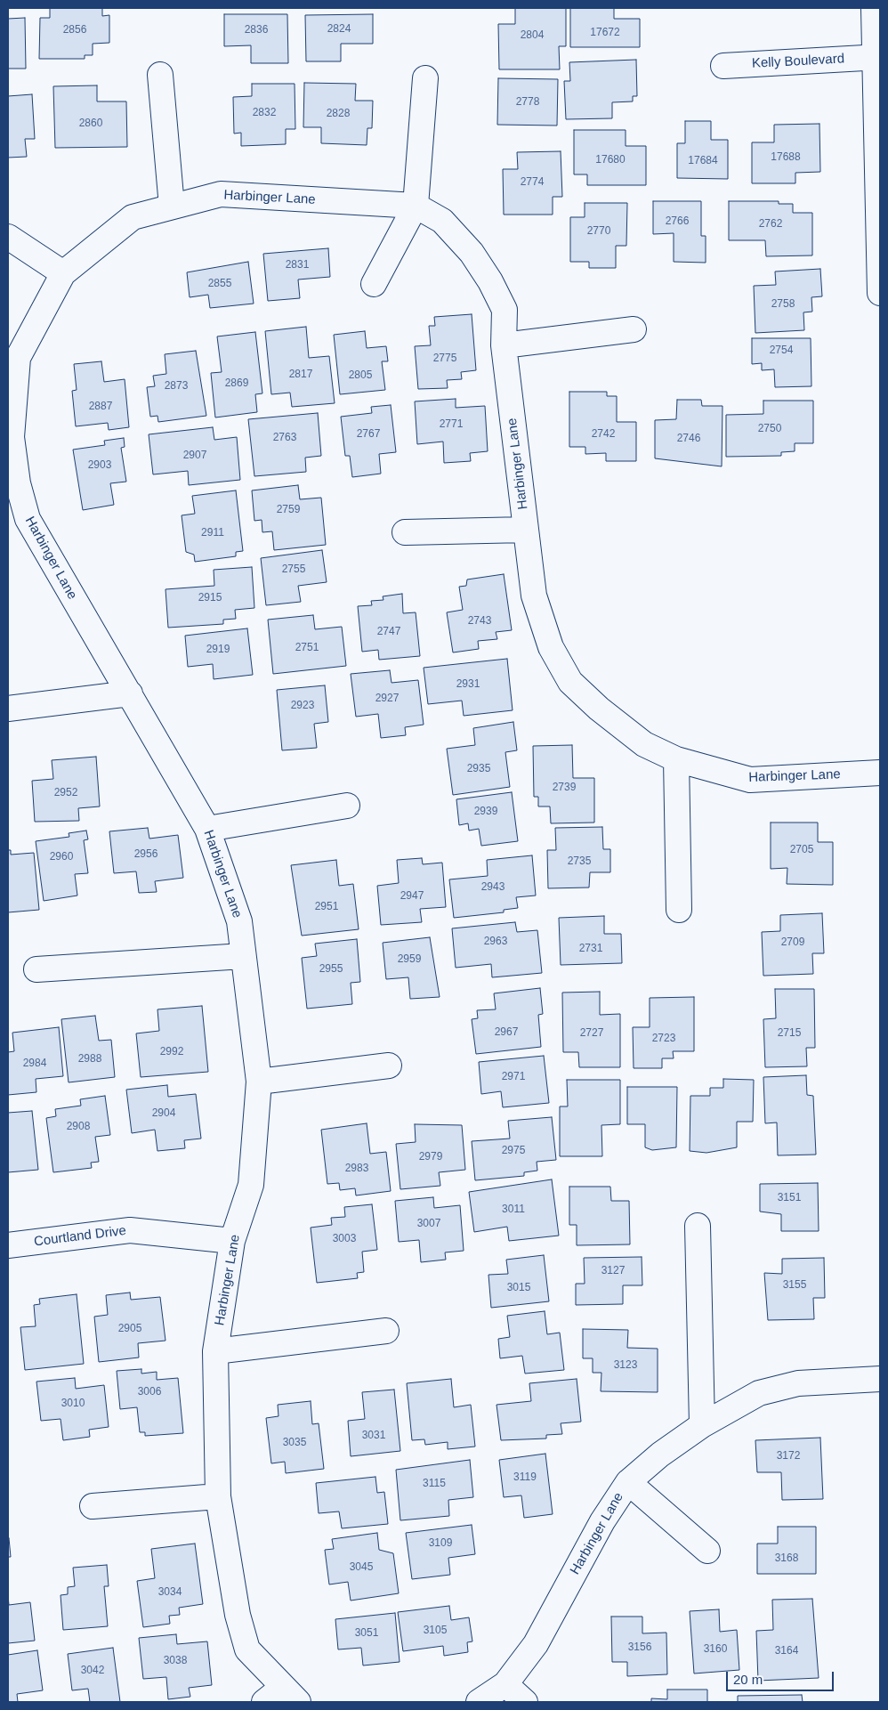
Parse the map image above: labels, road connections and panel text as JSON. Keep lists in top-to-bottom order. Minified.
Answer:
{"streets":{"street":["Kelly Boulevard","Harbinger Lane","Courtland Drive"]},"crossings":[["Harbinger Lane","Courtland Drive"]],"house_numbers":["2824","2856","2836","17672","2804","2778","2832","2828","2860","17688","17680","17684","2774","2766","2762","2770","2831","2855","2758","2754","2775","2817","2805","2869","2873","2887","2771","2750","2767","2742","2763","2746","2907","2903","2759","2911","2755","2915","2743","2747","2751","2919","2931","2927","2923","2935","2739","2952","2939","2705","2956","2960","2735","2943","2947","2951","2963","2709","2731","2959","2955","2967","2727","2715","2723","2992","2988","2984","2971","2904","2908","2975","2979","2983","3151","3011","3007","3003","3127","3155","3015","2905","3123","3006","3010","3031","3035","3172","3119","3115","3109","3168","3045","3034","3105","3051","3156","3160","3164","3038","3042"],"scale_bar":"20 m"}
